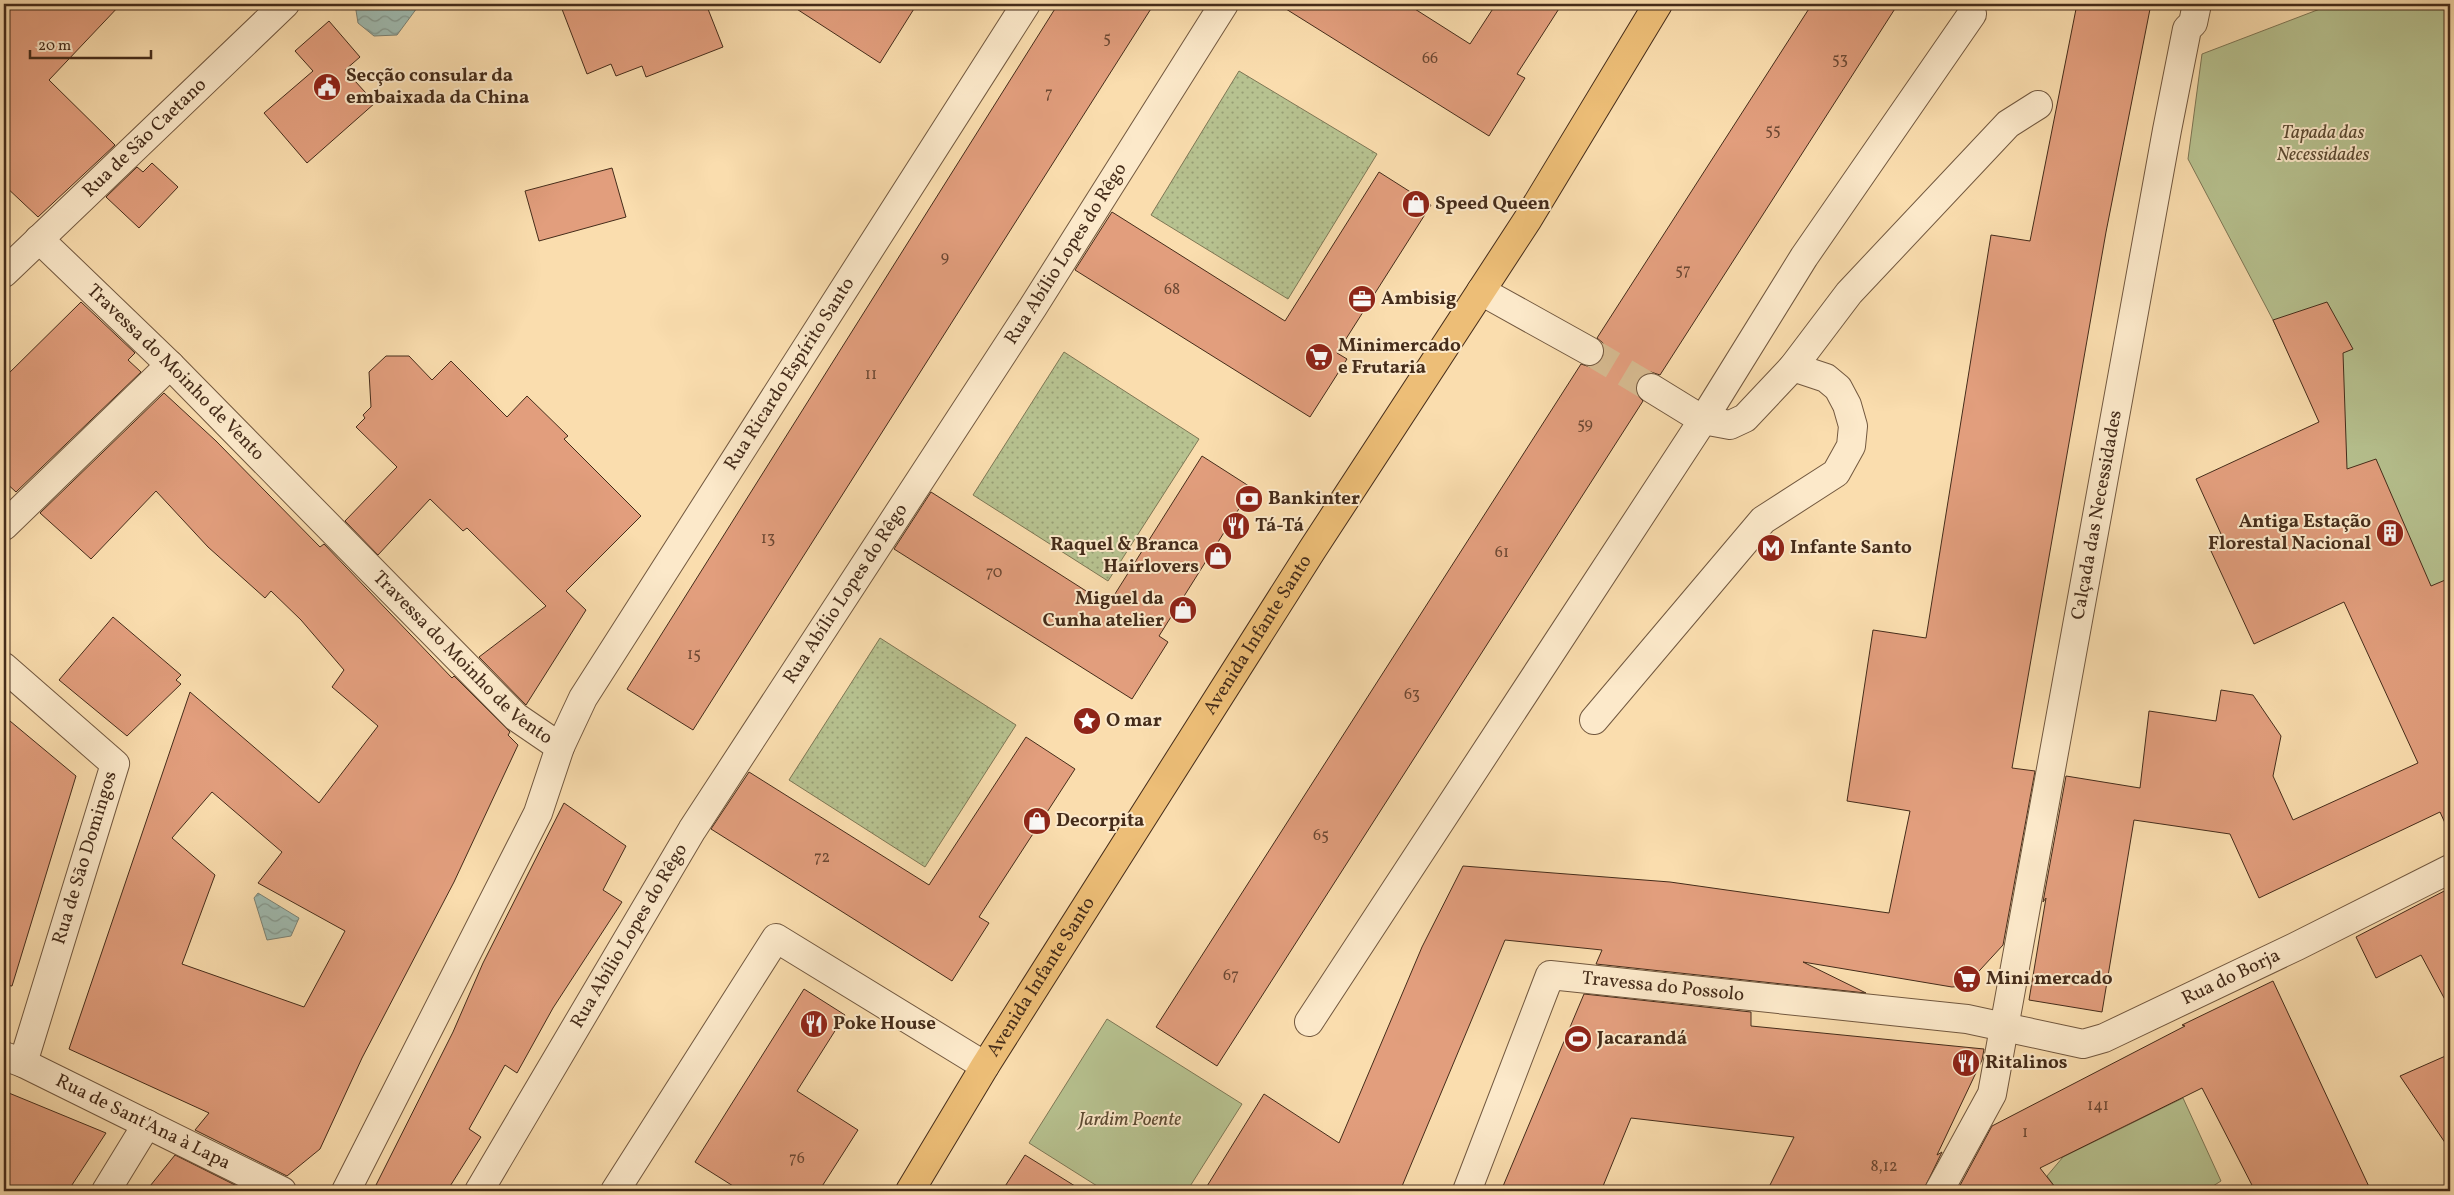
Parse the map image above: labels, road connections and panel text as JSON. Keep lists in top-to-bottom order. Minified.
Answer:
{"streets":{"main road":["Avenida Infante Santo"],"street":["Rua de São Caetano","Rua Abílio Lopes do Rêgo","Travessa do Moinho de Vento","Rua Ricardo Espírito Santo","Calçada das Necessidades","Rua de São Domingos","Rua do Borja","Travessa do Possolo","Rua de Sant'Ana à Lapa"]},"crossings":[["Rua de São Caetano","Travessa do Moinho de Vento"],["Travessa do Moinho de Vento","Rua Ricardo Espírito Santo"],["Calçada das Necessidades","Rua do Borja"],["Calçada das Necessidades","Travessa do Possolo"],["Rua de São Domingos","Rua de Sant'Ana à Lapa"],["Rua do Borja","Travessa do Possolo"]],"parks":["Tapada das Necessidades","Jardim Poente"],"places":{"public building":["Secção consular da embaixada da China"],"shop":["Speed Queen","Raquel & Branca Hairlovers","Miguel da Cunha atelier","Decorpita"],"office":["Ambisig"],"supermarket":["Minimercado e Frutaria","Mini mercado"],"bank":["Bankinter"],"restaurant":["Tá-Tá","Poke House","Ritalinos"],"building":["Antiga Estação Florestal Nacional"],"metro station":["Infante Santo"],"place":["O mar"],"sports":["Jacarandá"]},"house_numbers":["5","66","53","7","55","9","57","68","11","59","13","61","70","15","63","65","72","67","141","1","76","8,12"],"scale_bar":"20 m"}
